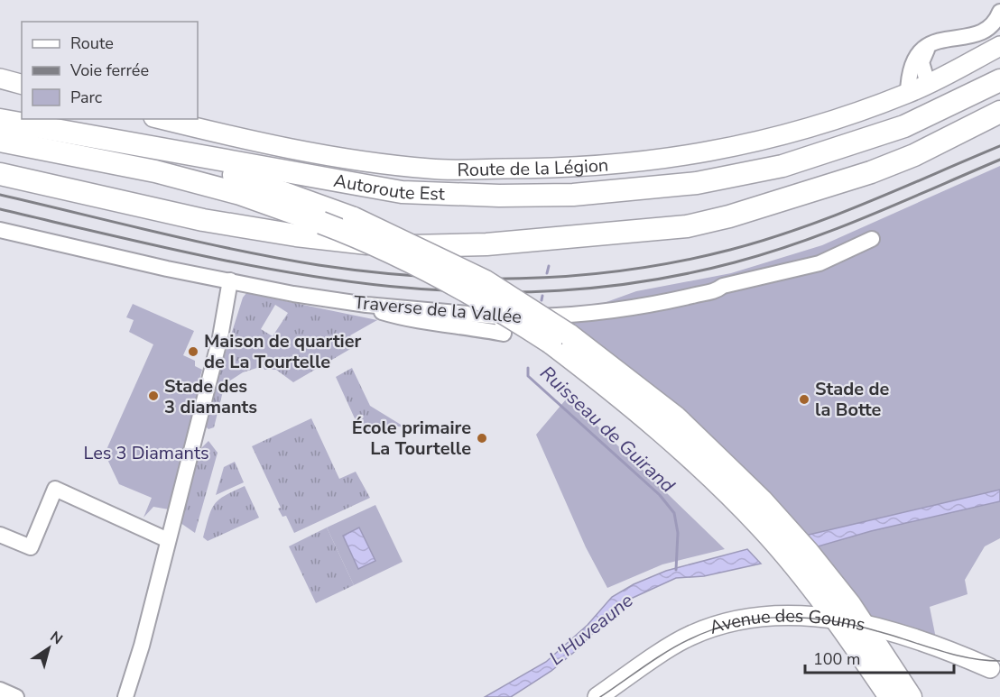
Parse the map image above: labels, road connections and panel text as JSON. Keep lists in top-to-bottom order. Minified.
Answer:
{"streets":{"highway":["Autoroute Est"],"main road":["Route de la Légion","Avenue des Goums"],"street":["Traverse de la Vallée"]},"water":["Ruisseau de Guirand","L'Huveaune"],"parks":["Les 3 Diamants"],"places":["Maison de quartier de La Tourtelle","Stade des 3 diamants","Stade de la Botte","École primaire La Tourtelle"],"legend":["Route","Voie ferrée","Parc"],"scale_bar":"100 m","north":"top right"}
